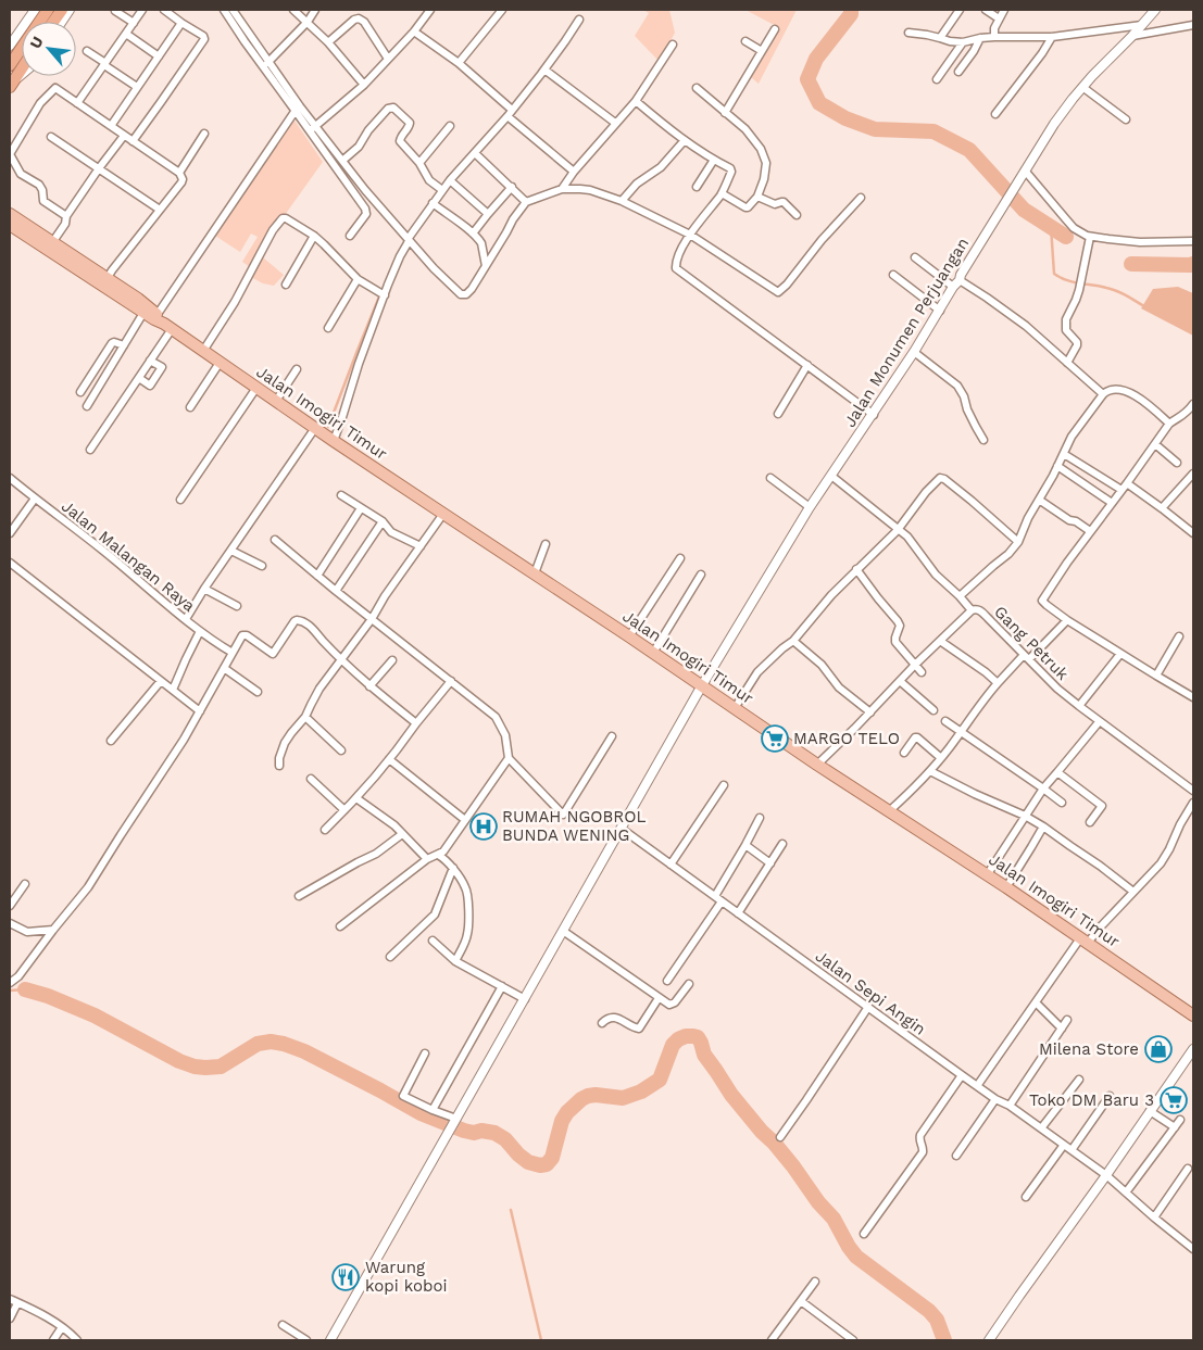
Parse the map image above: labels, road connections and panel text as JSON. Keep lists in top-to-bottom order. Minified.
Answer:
{"streets":{"main road":["Jalan Imogiri Timur"],"street":["Jalan Monumen Perjuangan","Jalan Malangan Raya","Gang Petruk","Jalan Sepi Angin"]},"crossings":[["Jalan Monumen Perjuangan","Jalan Imogiri Timur"],["Jalan Monumen Perjuangan","Jalan Sepi Angin"],["Jalan Imogiri Timur","Gang Petruk"]],"places":{"supermarket":["MARGO TELO","Toko DM Baru 3"],"hospital":["RUMAH NGOBROL BUNDA WENING"],"shop":["Milena Store"],"restaurant":["Warung kopi koboi"]},"north":"top left"}
